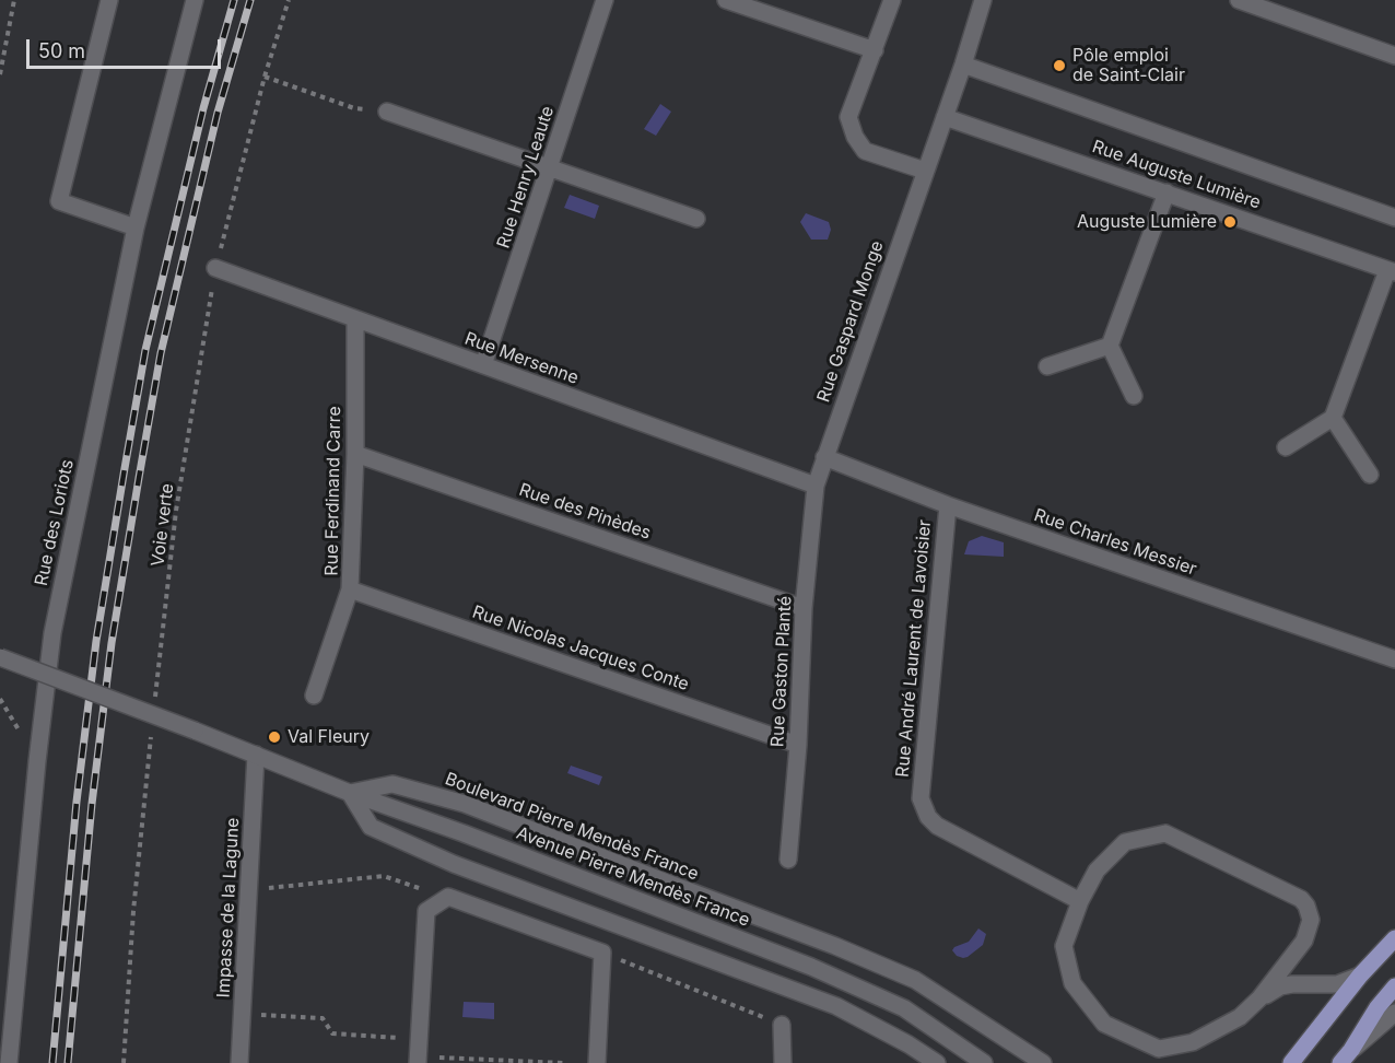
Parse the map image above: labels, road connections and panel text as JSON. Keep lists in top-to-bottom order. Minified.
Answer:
{"streets":{"street":["Rue Auguste Lumière","Rue Henry Leaute","Rue Gaspard Monge","Rue Mersenne","Rue Ferdinand Carre","Rue des Pinèdes","Rue des Loriots","Rue Charles Messier","Rue Nicolas Jacques Conte","Rue André Laurent de Lavoisier","Rue Gaston Planté","Boulevard Pierre Mendès France","Avenue Pierre Mendès France","Impasse de la Lagune"],"path":["Voie verte"]},"crossings":[["Rue Auguste Lumière","Rue Gaspard Monge"],["Rue Henry Leaute","Rue Mersenne"],["Rue Gaspard Monge","Rue Mersenne"],["Rue Gaspard Monge","Rue Charles Messier"],["Rue Gaspard Monge","Rue Gaston Planté"],["Rue Mersenne","Rue Ferdinand Carre"],["Rue Mersenne","Voie verte"],["Rue Mersenne","Rue Gaston Planté"],["Rue Ferdinand Carre","Rue des Pinèdes"],["Rue Ferdinand Carre","Rue Nicolas Jacques Conte"],["Rue des Pinèdes","Rue Gaston Planté"],["Rue Charles Messier","Rue André Laurent de Lavoisier"],["Rue Nicolas Jacques Conte","Rue Gaston Planté"],["Boulevard Pierre Mendès France","Avenue Pierre Mendès France"],["Avenue Pierre Mendès France","Impasse de la Lagune"]],"places":["Pôle emploi de Saint-Clair","Auguste Lumière","Val Fleury"],"scale_bar":"50 m"}
